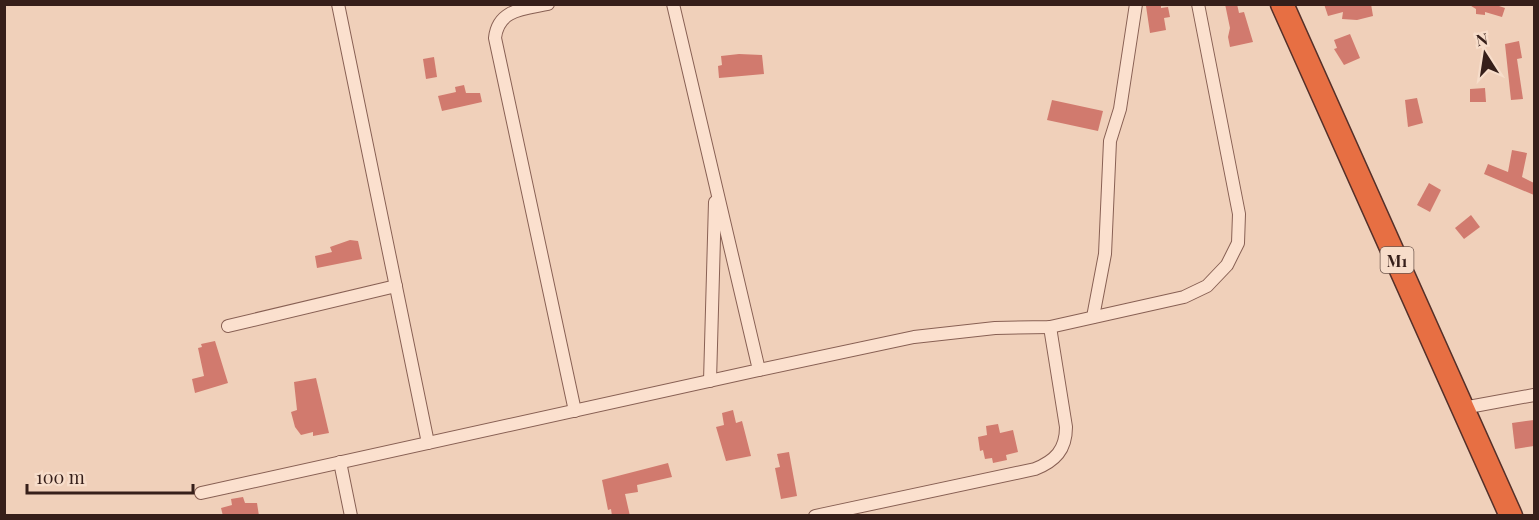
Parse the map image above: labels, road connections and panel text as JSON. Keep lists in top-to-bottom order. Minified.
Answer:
{"streets":{"highway":["M1"]},"scale_bar":"100 m","north":"top"}
